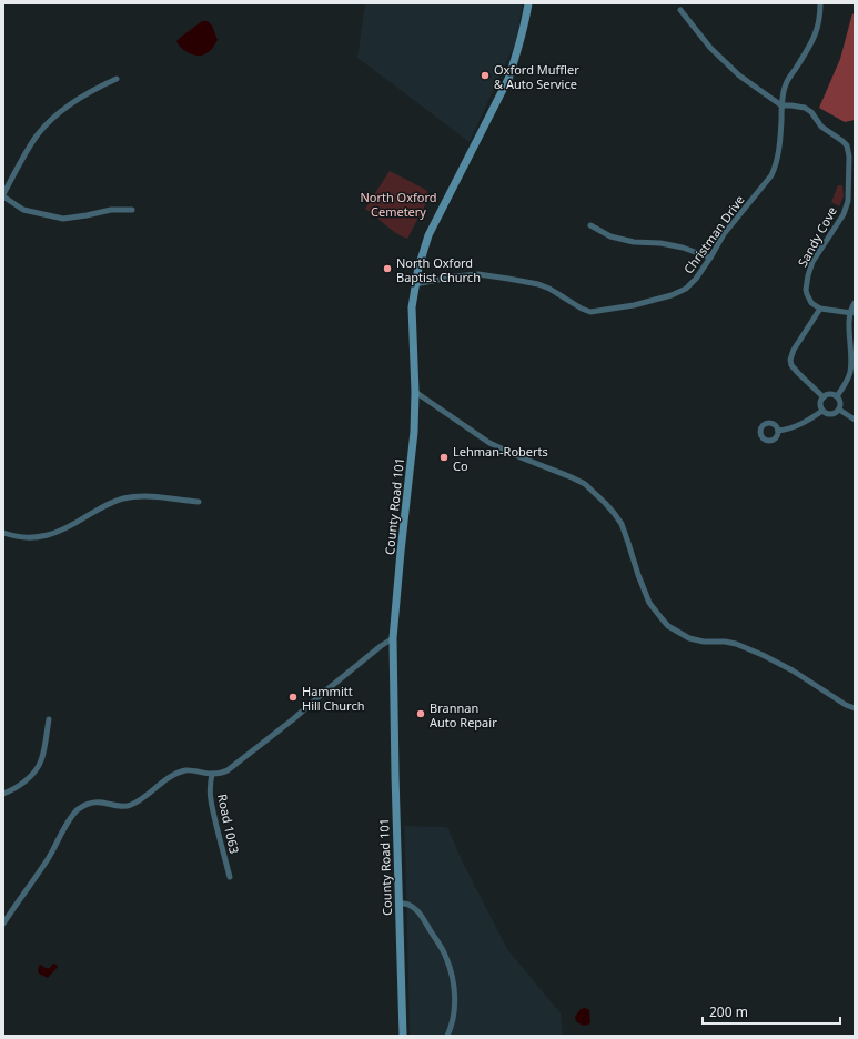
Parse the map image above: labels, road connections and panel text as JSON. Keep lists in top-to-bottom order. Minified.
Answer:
{"streets":{"street":["Christman Drive","Sandy Cove","County Road 101","Road 1063"]},"crossings":[["Christman Drive","Sandy Cove"],["Christman Drive","County Road 101"]],"parks":["North Oxford Cemetery"],"places":["Oxford Muffler & Auto Service","North Oxford Baptist Church","Lehman-Roberts Co","Hammitt Hill Church","Brannan Auto Repair"],"scale_bar":"200 m"}
